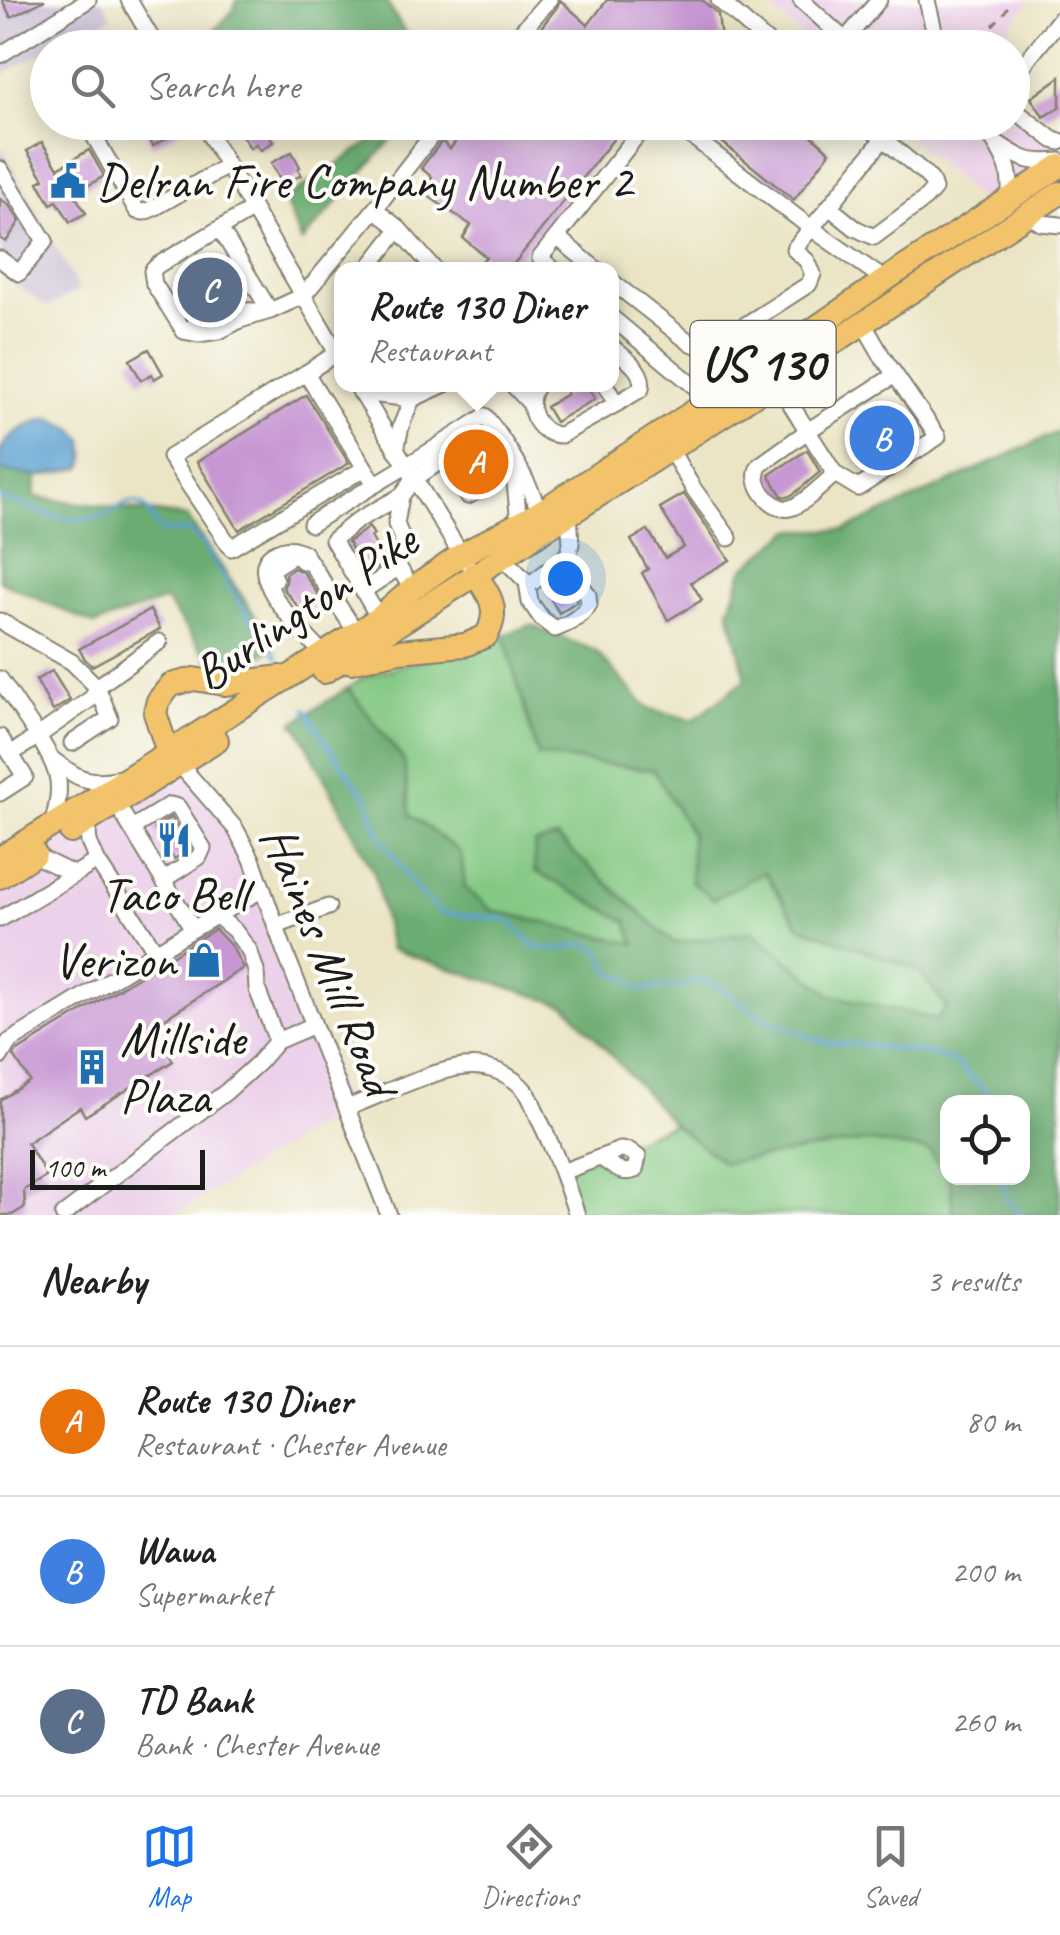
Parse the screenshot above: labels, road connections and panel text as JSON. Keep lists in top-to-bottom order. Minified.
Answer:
{"streets":{"highway":["US 130","Burlington Pike"],"street":["Haines Mill Road"]},"crossings":[["Burlington Pike","Haines Mill Road"]],"places":{"public building":["Delran Fire Company Number 2"],"restaurant":["Taco Bell"],"shop":["Verizon"],"building":["Millside Plaza"]},"scale_bar":"100 m","page":{"search":"Search here","pins":["C","B","A"],"popup":["Route 130 Diner","Restaurant"],"scale":"100 m","heading":["Nearby","3 results"],"list":[{"mark":"A","name":"Route 130 Diner","note":"Restaurant · Chester Avenue","value":"80 m"},{"mark":"B","name":"Wawa","note":"Supermarket","value":"200 m"},{"mark":"C","name":"TD Bank","note":"Bank · Chester Avenue","value":"260 m"}],"nav":["Map","Directions","Saved"]}}
